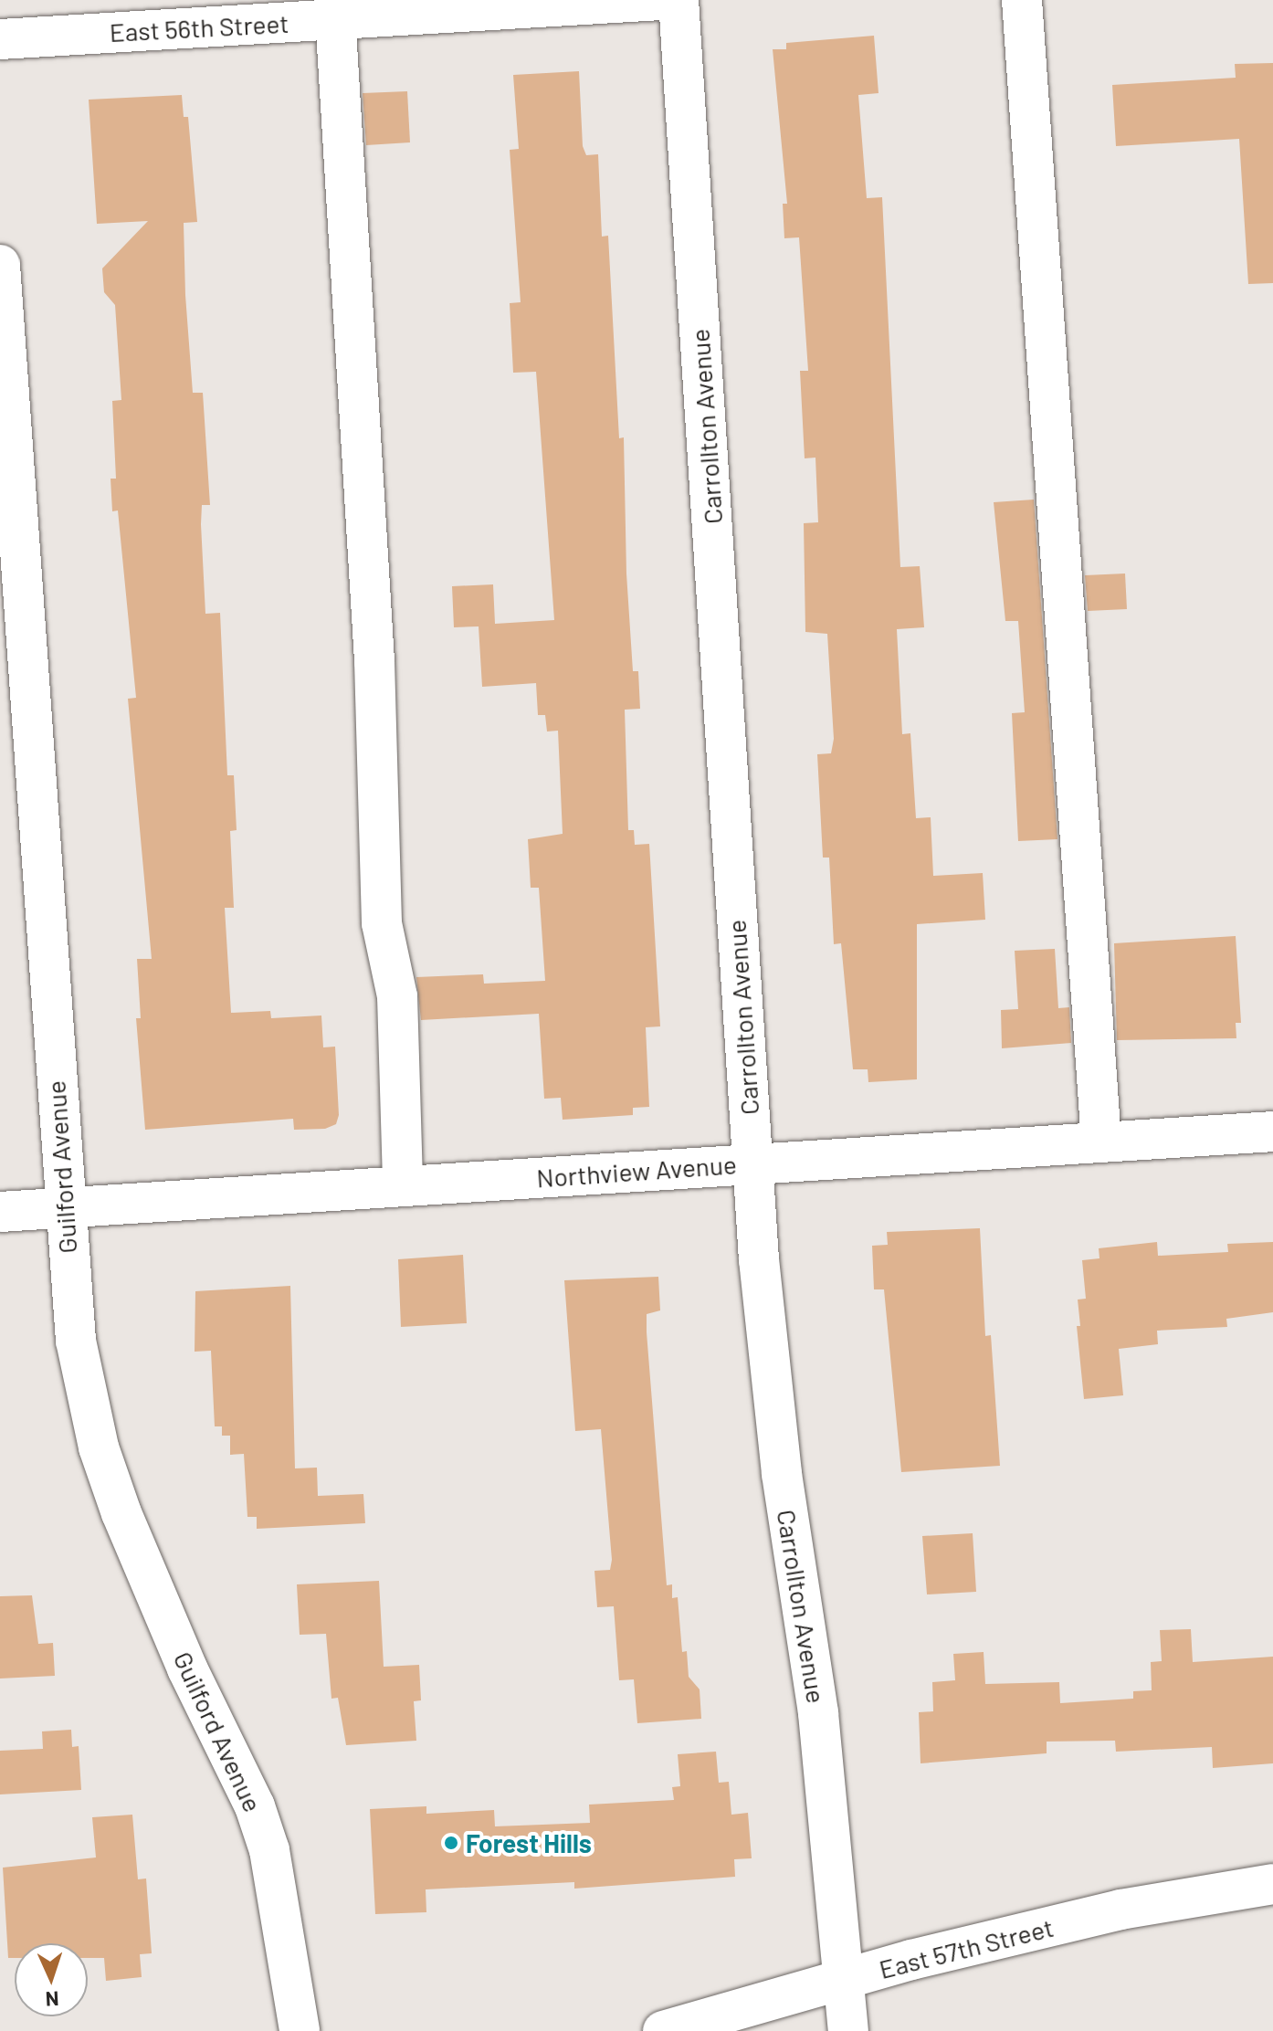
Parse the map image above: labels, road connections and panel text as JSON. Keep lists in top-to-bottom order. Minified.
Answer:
{"streets":{"street":["East 56th Street","Carrollton Avenue","Guilford Avenue","Northview Avenue","East 57th Street"]},"crossings":[["Carrollton Avenue","Northview Avenue"],["Carrollton Avenue","East 57th Street"],["Guilford Avenue","Northview Avenue"]],"places":["Forest Hills"],"north":"bottom"}
